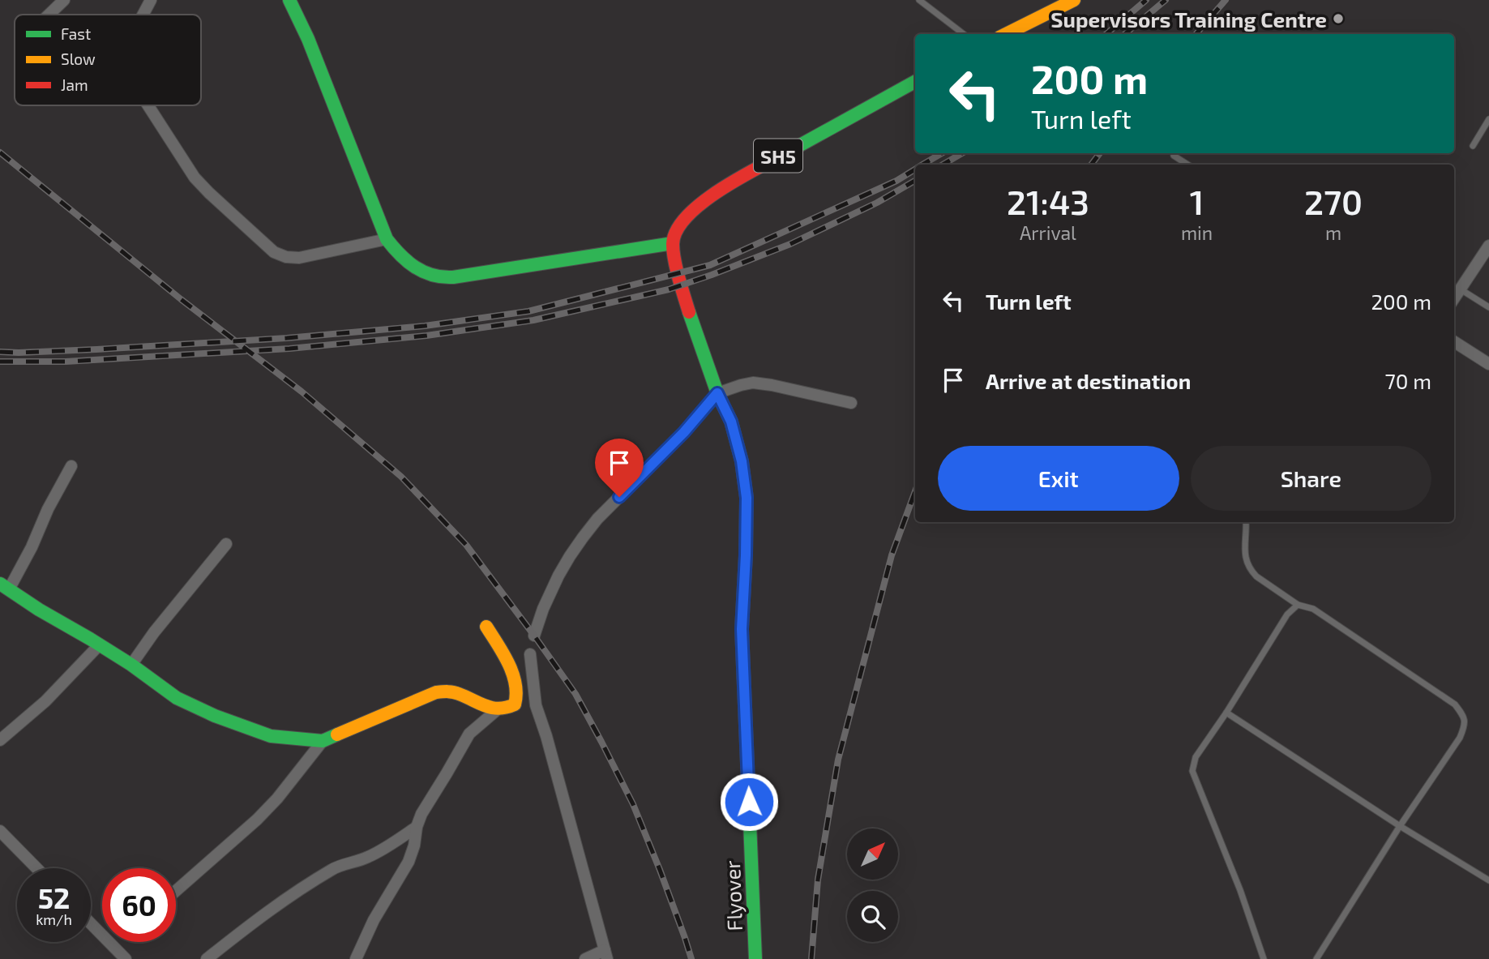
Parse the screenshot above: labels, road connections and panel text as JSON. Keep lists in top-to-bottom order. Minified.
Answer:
{"streets":{"street":["SH5","Flyover"]},"crossings":[["SH5","Flyover"]],"places":["Supervisors Training Centre"],"legend":["Fast","Slow","Jam"],"north":"top right","page":{"turn":["200 m","Turn left"],"eta":["21:43","Arrival","1","min","270","m"],"list":[{"name":"Turn left","value":"200 m"},{"name":"Arrive at destination","value":"70 m"}],"buttons":["Exit","Share"],"speed":"52 km/h","limit":"60"}}
